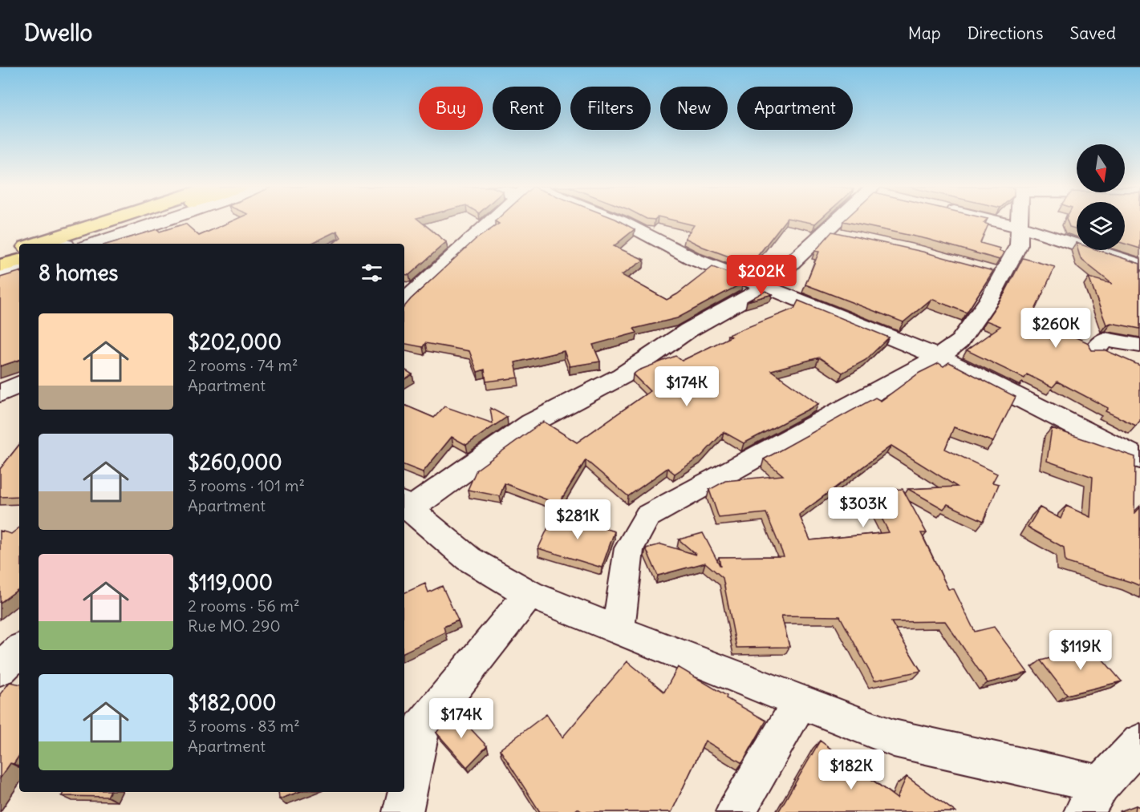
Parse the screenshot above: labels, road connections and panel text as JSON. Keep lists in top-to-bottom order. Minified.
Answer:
{"north":"bottom","page":{"header":"Dwello","nav":["Map","Directions","Saved"],"chip":["Buy","Rent","Filters","New","Apartment"],"heading":"8 homes","price":["$202K","$260K","$174K","$303K","$281K","$119K","$174K","$182K"],"list":[{"name":"$202,000","note":"2 rooms · 74 m² · Apartment"},{"name":"$260,000","note":"3 rooms · 101 m² · Apartment"},{"name":"$119,000","note":"2 rooms · 56 m² · Rue MO. 290"},{"name":"$182,000","note":"3 rooms · 83 m² · Apartment"}]}}
